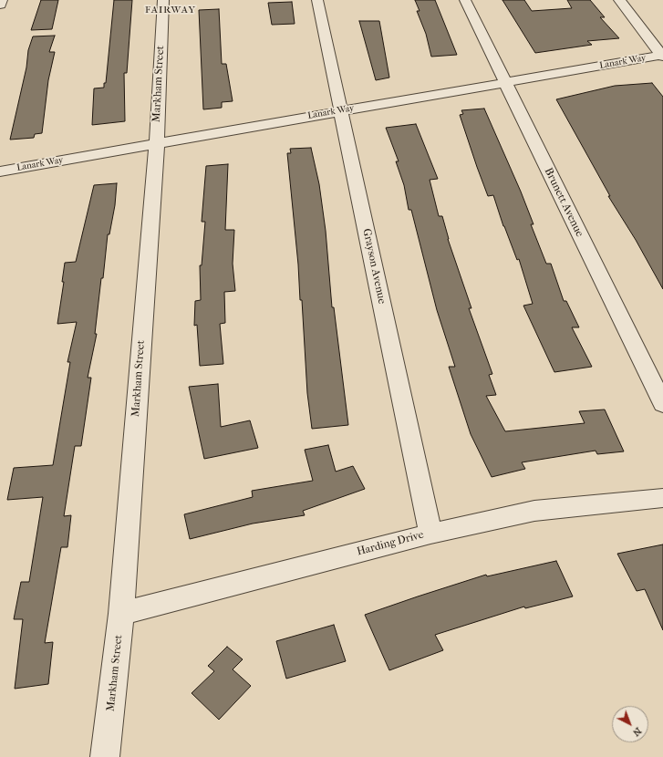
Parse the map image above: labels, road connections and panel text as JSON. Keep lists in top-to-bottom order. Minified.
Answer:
{"streets":{"street":["Lanark Way","Markham Street","Brunett Avenue","Grayson Avenue","Harding Drive"]},"crossings":[["Lanark Way","Markham Street"],["Lanark Way","Brunett Avenue"],["Lanark Way","Grayson Avenue"],["Markham Street","Harding Drive"],["Grayson Avenue","Harding Drive"]],"districts":["FAIRWAY"],"north":"bottom right"}
